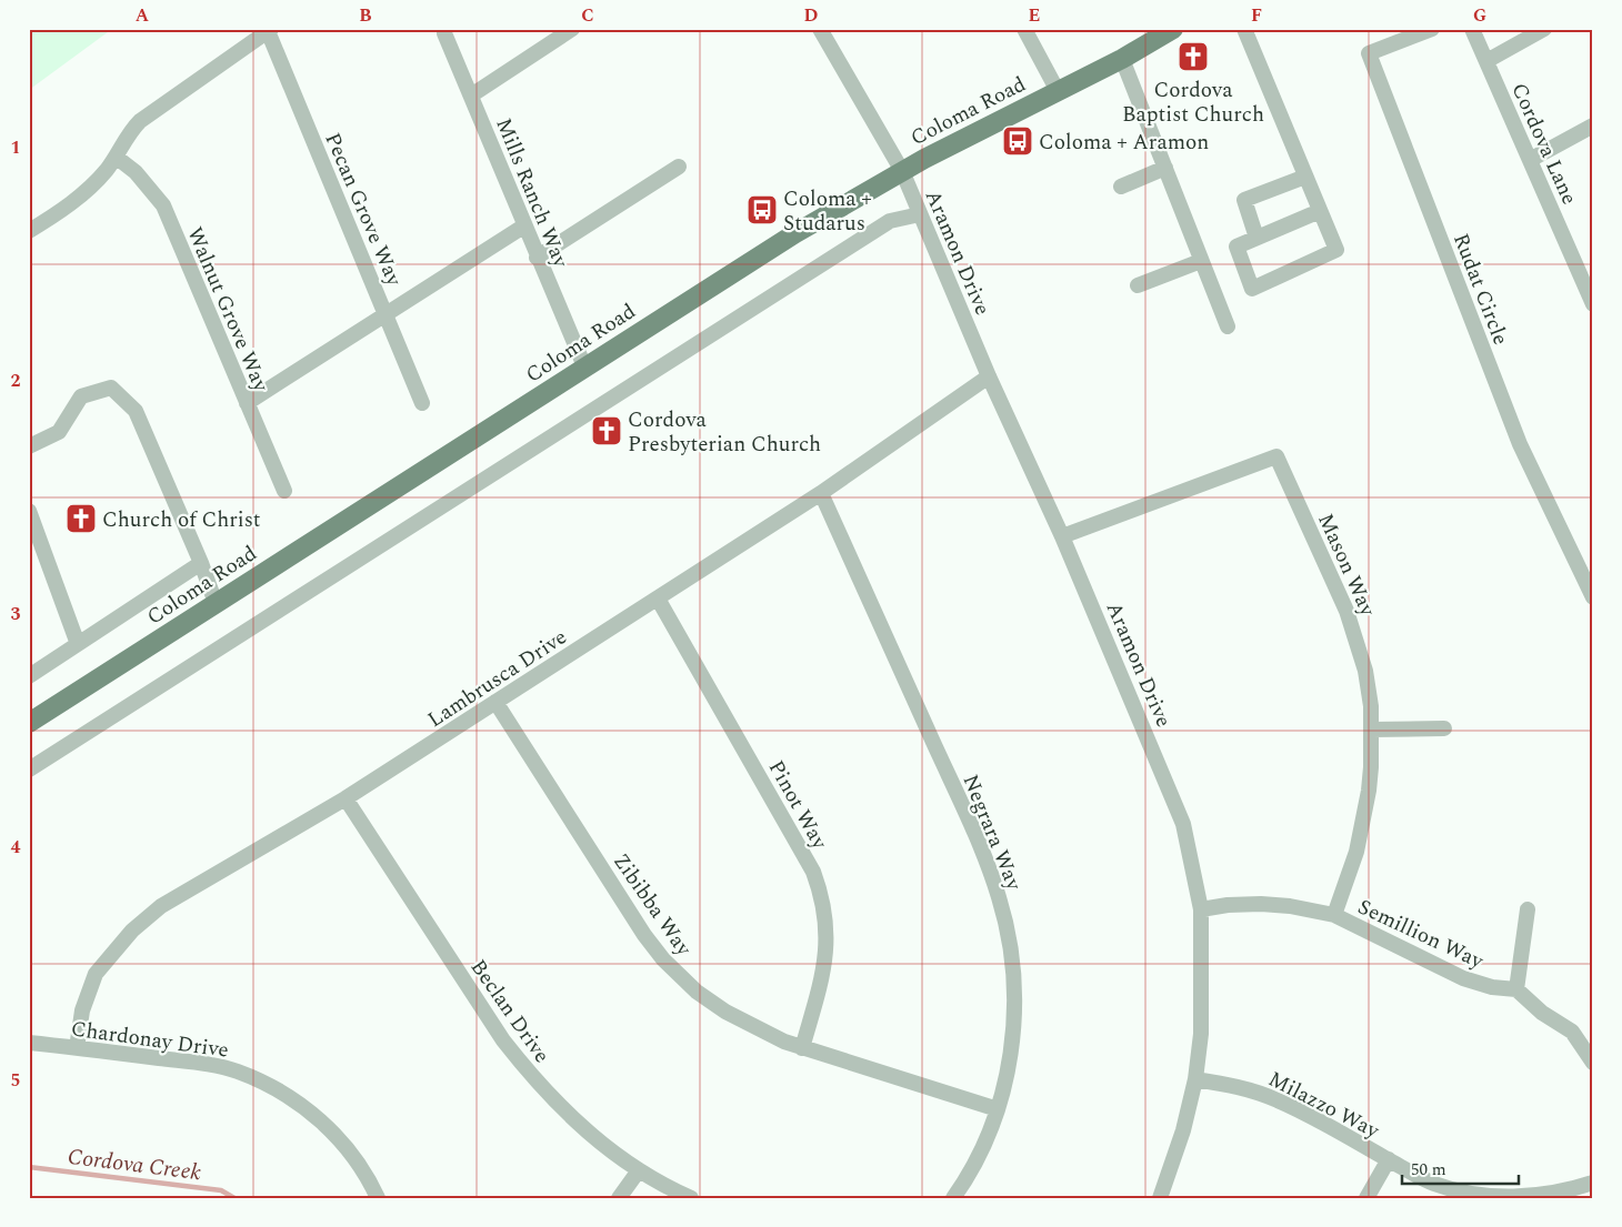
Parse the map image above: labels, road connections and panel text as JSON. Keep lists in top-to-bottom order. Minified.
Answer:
{"streets":{"main road":["Coloma Road"],"street":["Cordova Lane","Mills Ranch Way","Pecan Grove Way","Aramon Drive","Rudat Circle","Walnut Grove Way","Mason Way","Lambrusca Drive","Pinot Way","Negrara Way","Zibibba Way","Semillion Way","Beclan Drive","Chardonay Drive","Milazzo Way"]},"crossings":[["Coloma Road","Mills Ranch Way"],["Coloma Road","Aramon Drive"],["Aramon Drive","Mason Way"],["Aramon Drive","Lambrusca Drive"],["Aramon Drive","Semillion Way"],["Aramon Drive","Milazzo Way"],["Mason Way","Semillion Way"],["Lambrusca Drive","Pinot Way"],["Lambrusca Drive","Negrara Way"],["Lambrusca Drive","Zibibba Way"],["Lambrusca Drive","Beclan Drive"],["Lambrusca Drive","Chardonay Drive"],["Pinot Way","Zibibba Way"],["Negrara Way","Zibibba Way"]],"water":["Cordova Creek"],"places":{"church":["Cordova Baptist Church","Cordova Presbyterian Church","Church of Christ"],"bus stop":["Coloma + Aramon","Coloma + Studarus"]},"scale_bar":"50 m","grid":{"columns":["A","B","C","D","E","F","G"],"rows":["1","2","3","4","5"]}}
